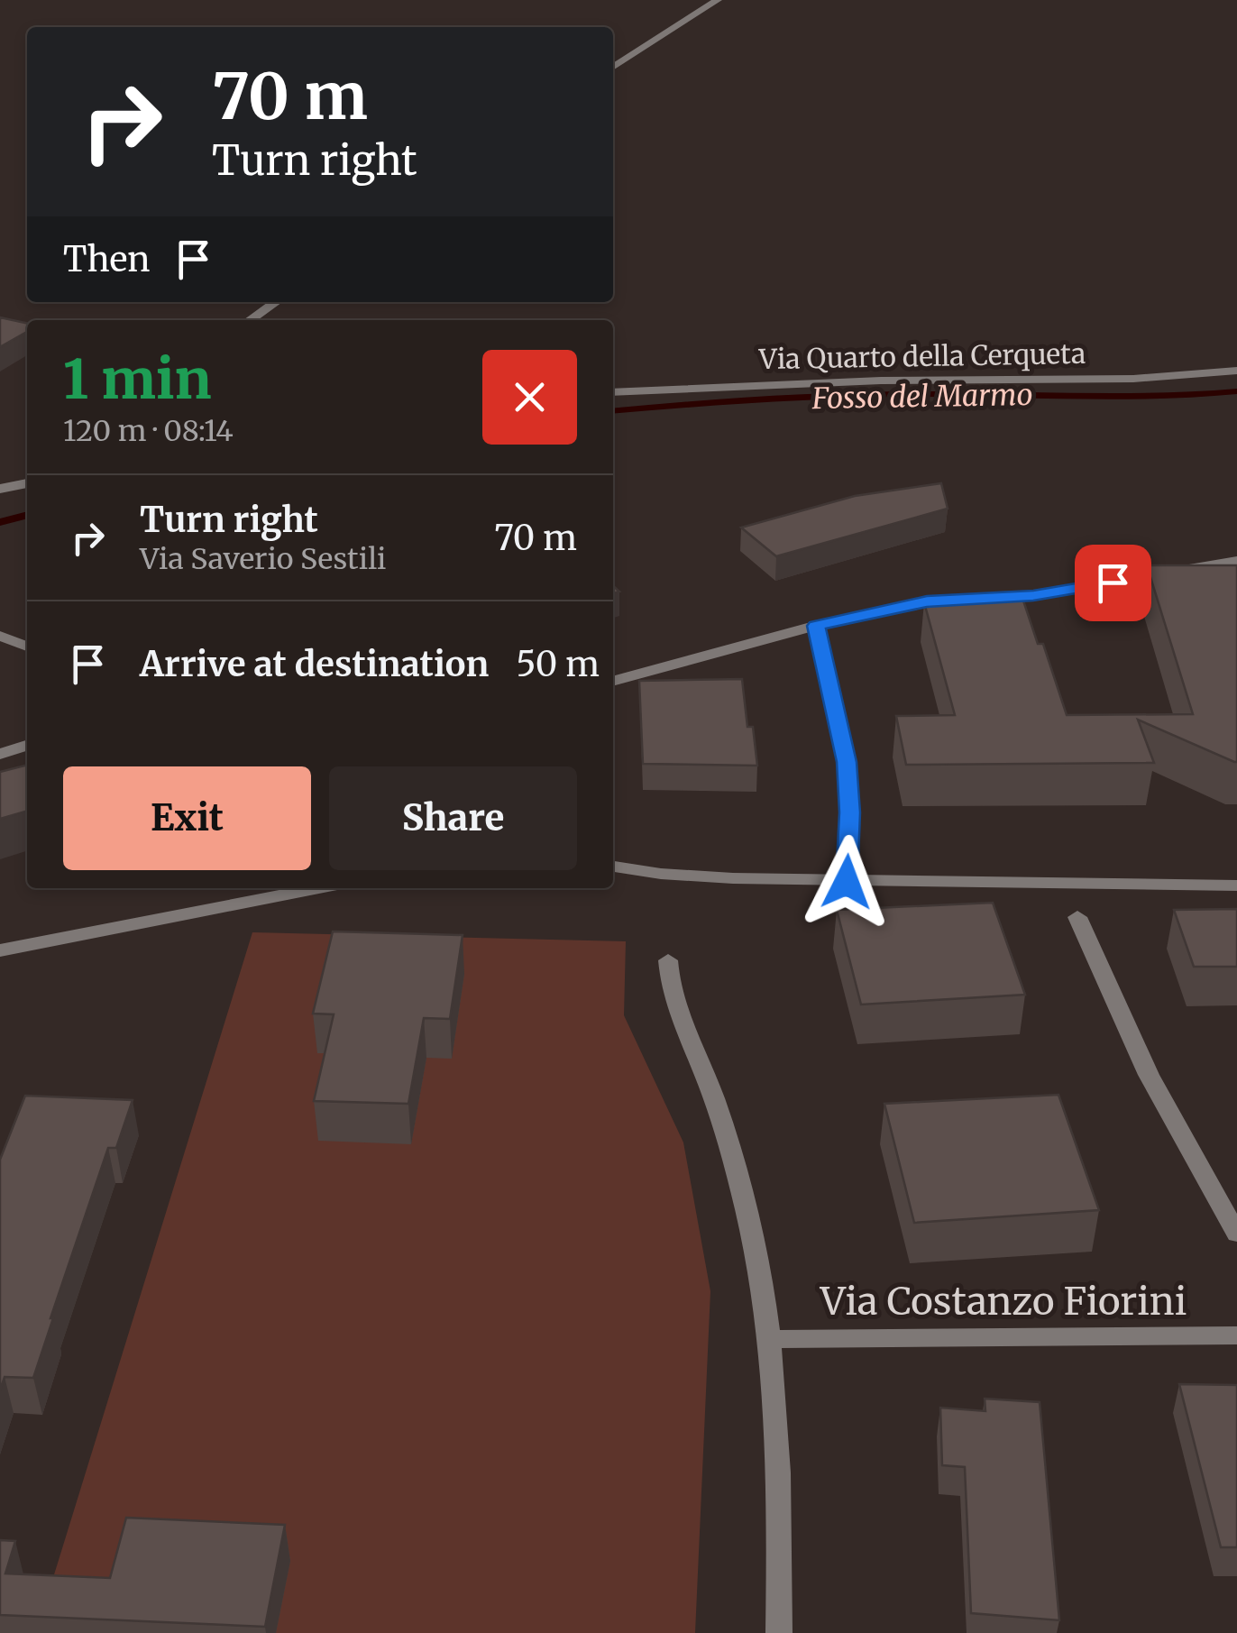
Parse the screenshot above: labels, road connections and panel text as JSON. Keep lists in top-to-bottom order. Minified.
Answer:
{"streets":{"street":["Via Quarto della Cerqueta","Via Costanzo Fiorini"]},"water":["Fosso del Marmo"],"page":{"turn":["70 m","Turn right"],"then":"Then","heading":["1 min","120 m · 08:14"],"list":[{"name":"Turn right","note":"Via Saverio Sestili","value":"70 m"},{"name":"Arrive at destination","value":"50 m"}],"buttons":["Exit","Share"]}}
